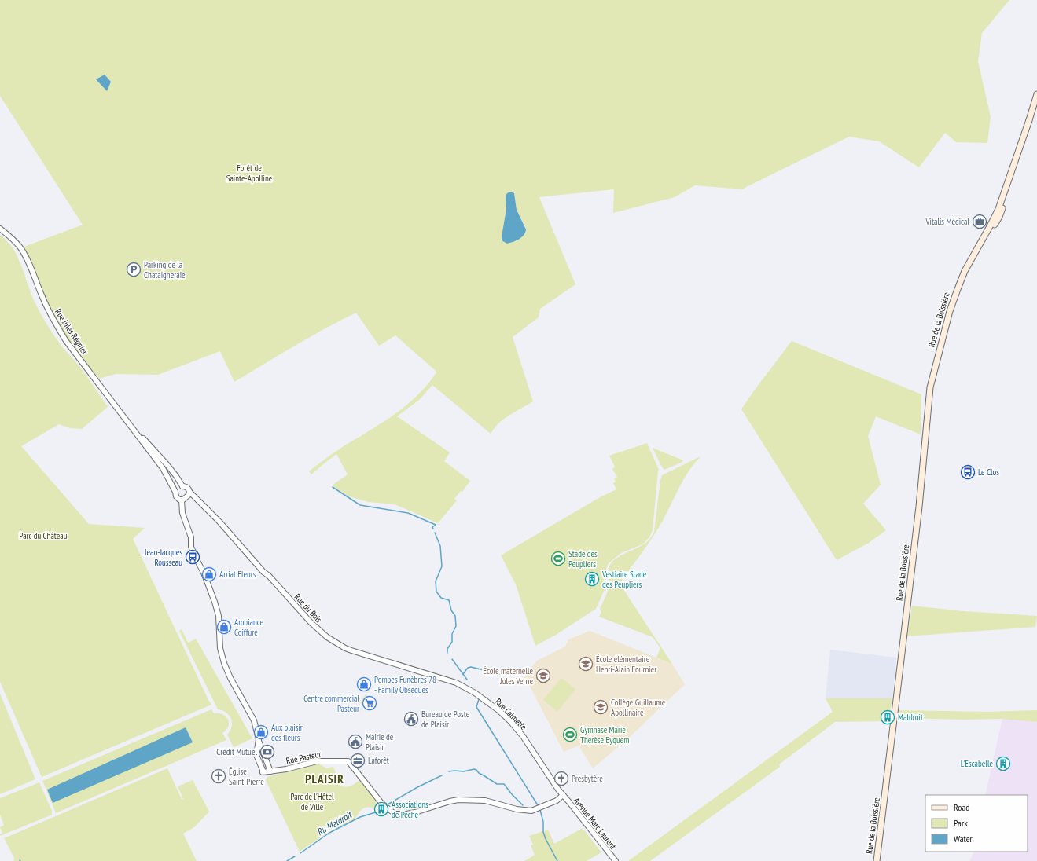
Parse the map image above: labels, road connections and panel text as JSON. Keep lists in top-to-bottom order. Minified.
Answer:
{"streets":{"main road":["Rue de la Boissière"],"street":["Rue Jules Régnier","Rue du Bois","Rue Calmette","Rue Pasteur","Avenue Marc Laurent"]},"crossings":[["Rue Jules Régnier","Rue du Bois"],["Rue du Bois","Rue Calmette"],["Rue Calmette","Rue Pasteur"],["Rue Calmette","Avenue Marc Laurent"],["Rue Pasteur","Avenue Marc Laurent"]],"districts":["PLAISIR"],"water":["Ru Maldroit"],"parks":["Forêt de Sainte-Apolline","Parc du Château","Parc de l'Hôtel de Ville"],"places":{"office":["Vitalis Médical","Laforêt"],"parking":["Parking de la Chataigneraie"],"bus stop":["Le Clos","Jean-Jacques Rousseau"],"sports":["Stade des Peupliers","Gymnase Marie Thérèse Eyquem"],"shop":["Arriat Fleurs","Ambiance Coiffure","Pompes Funèbres 78 - Family Obsèques","Aux plaisir des fleurs"],"building":["Vestiaire Stade des Peupliers","Maldroit","L'Escabelle","Associations de Peche"],"school or university":["École élémentaire Henri-Alain Fournier","École maternelle Jules Verne","Collège Guillaume Apollinaire"],"supermarket":["Centre commercial Pasteur"],"public building":["Bureau de Poste de Plaisir","Mairie de Plaisir"],"bank":["Crédit Mutuel"],"church":["Église Saint-Pierre","Presbytère"]},"legend":["Road","Park","Water"]}
